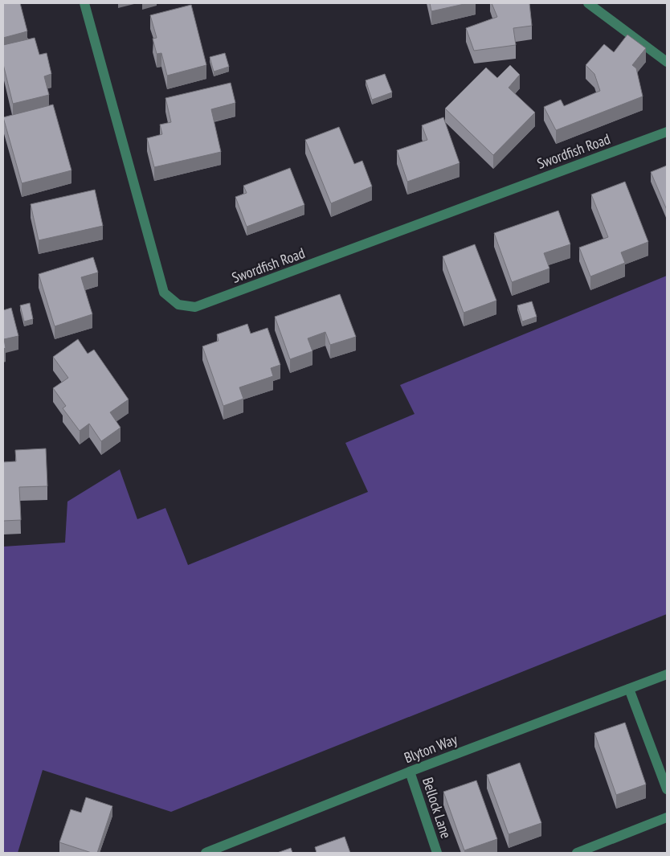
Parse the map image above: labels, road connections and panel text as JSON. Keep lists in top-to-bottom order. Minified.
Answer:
{"streets":{"street":["Swordfish Road","Blyton Way","Bellock Lane"]},"crossings":[["Blyton Way","Bellock Lane"]]}
